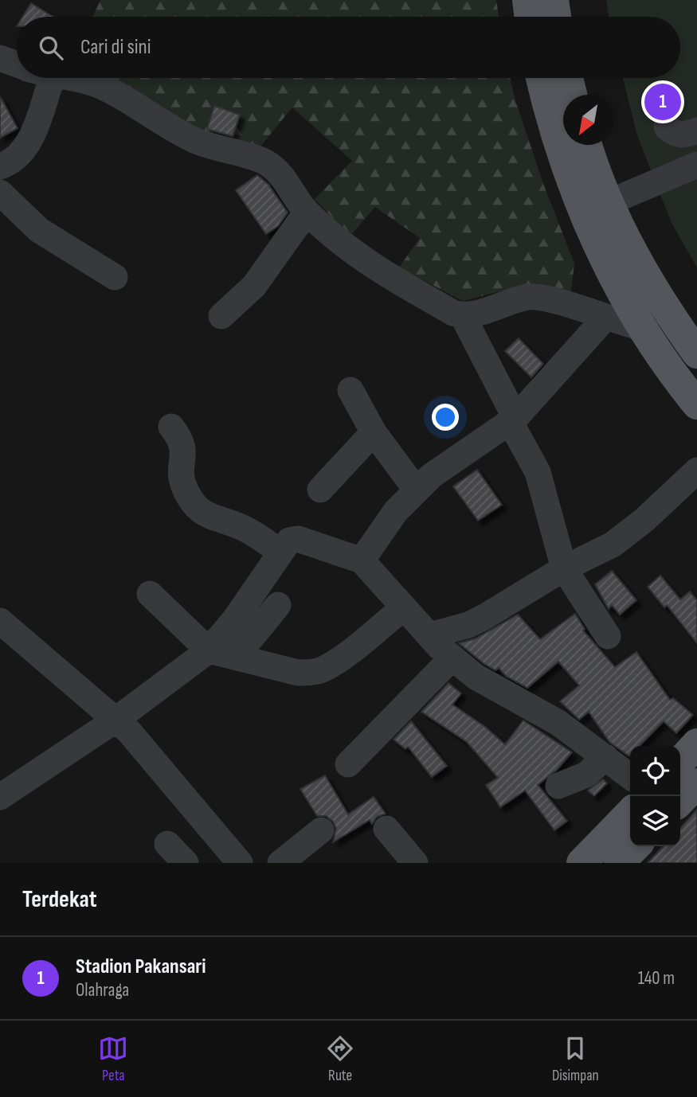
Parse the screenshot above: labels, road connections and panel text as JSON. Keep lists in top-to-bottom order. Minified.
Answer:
{"north":"bottom left","page":{"search":"Cari di sini","pins":"1","heading":"Terdekat","list":[{"mark":"1","name":"Stadion Pakansari","note":"Olahraga","value":"140 m"}],"nav":["Peta","Rute","Disimpan"]}}
